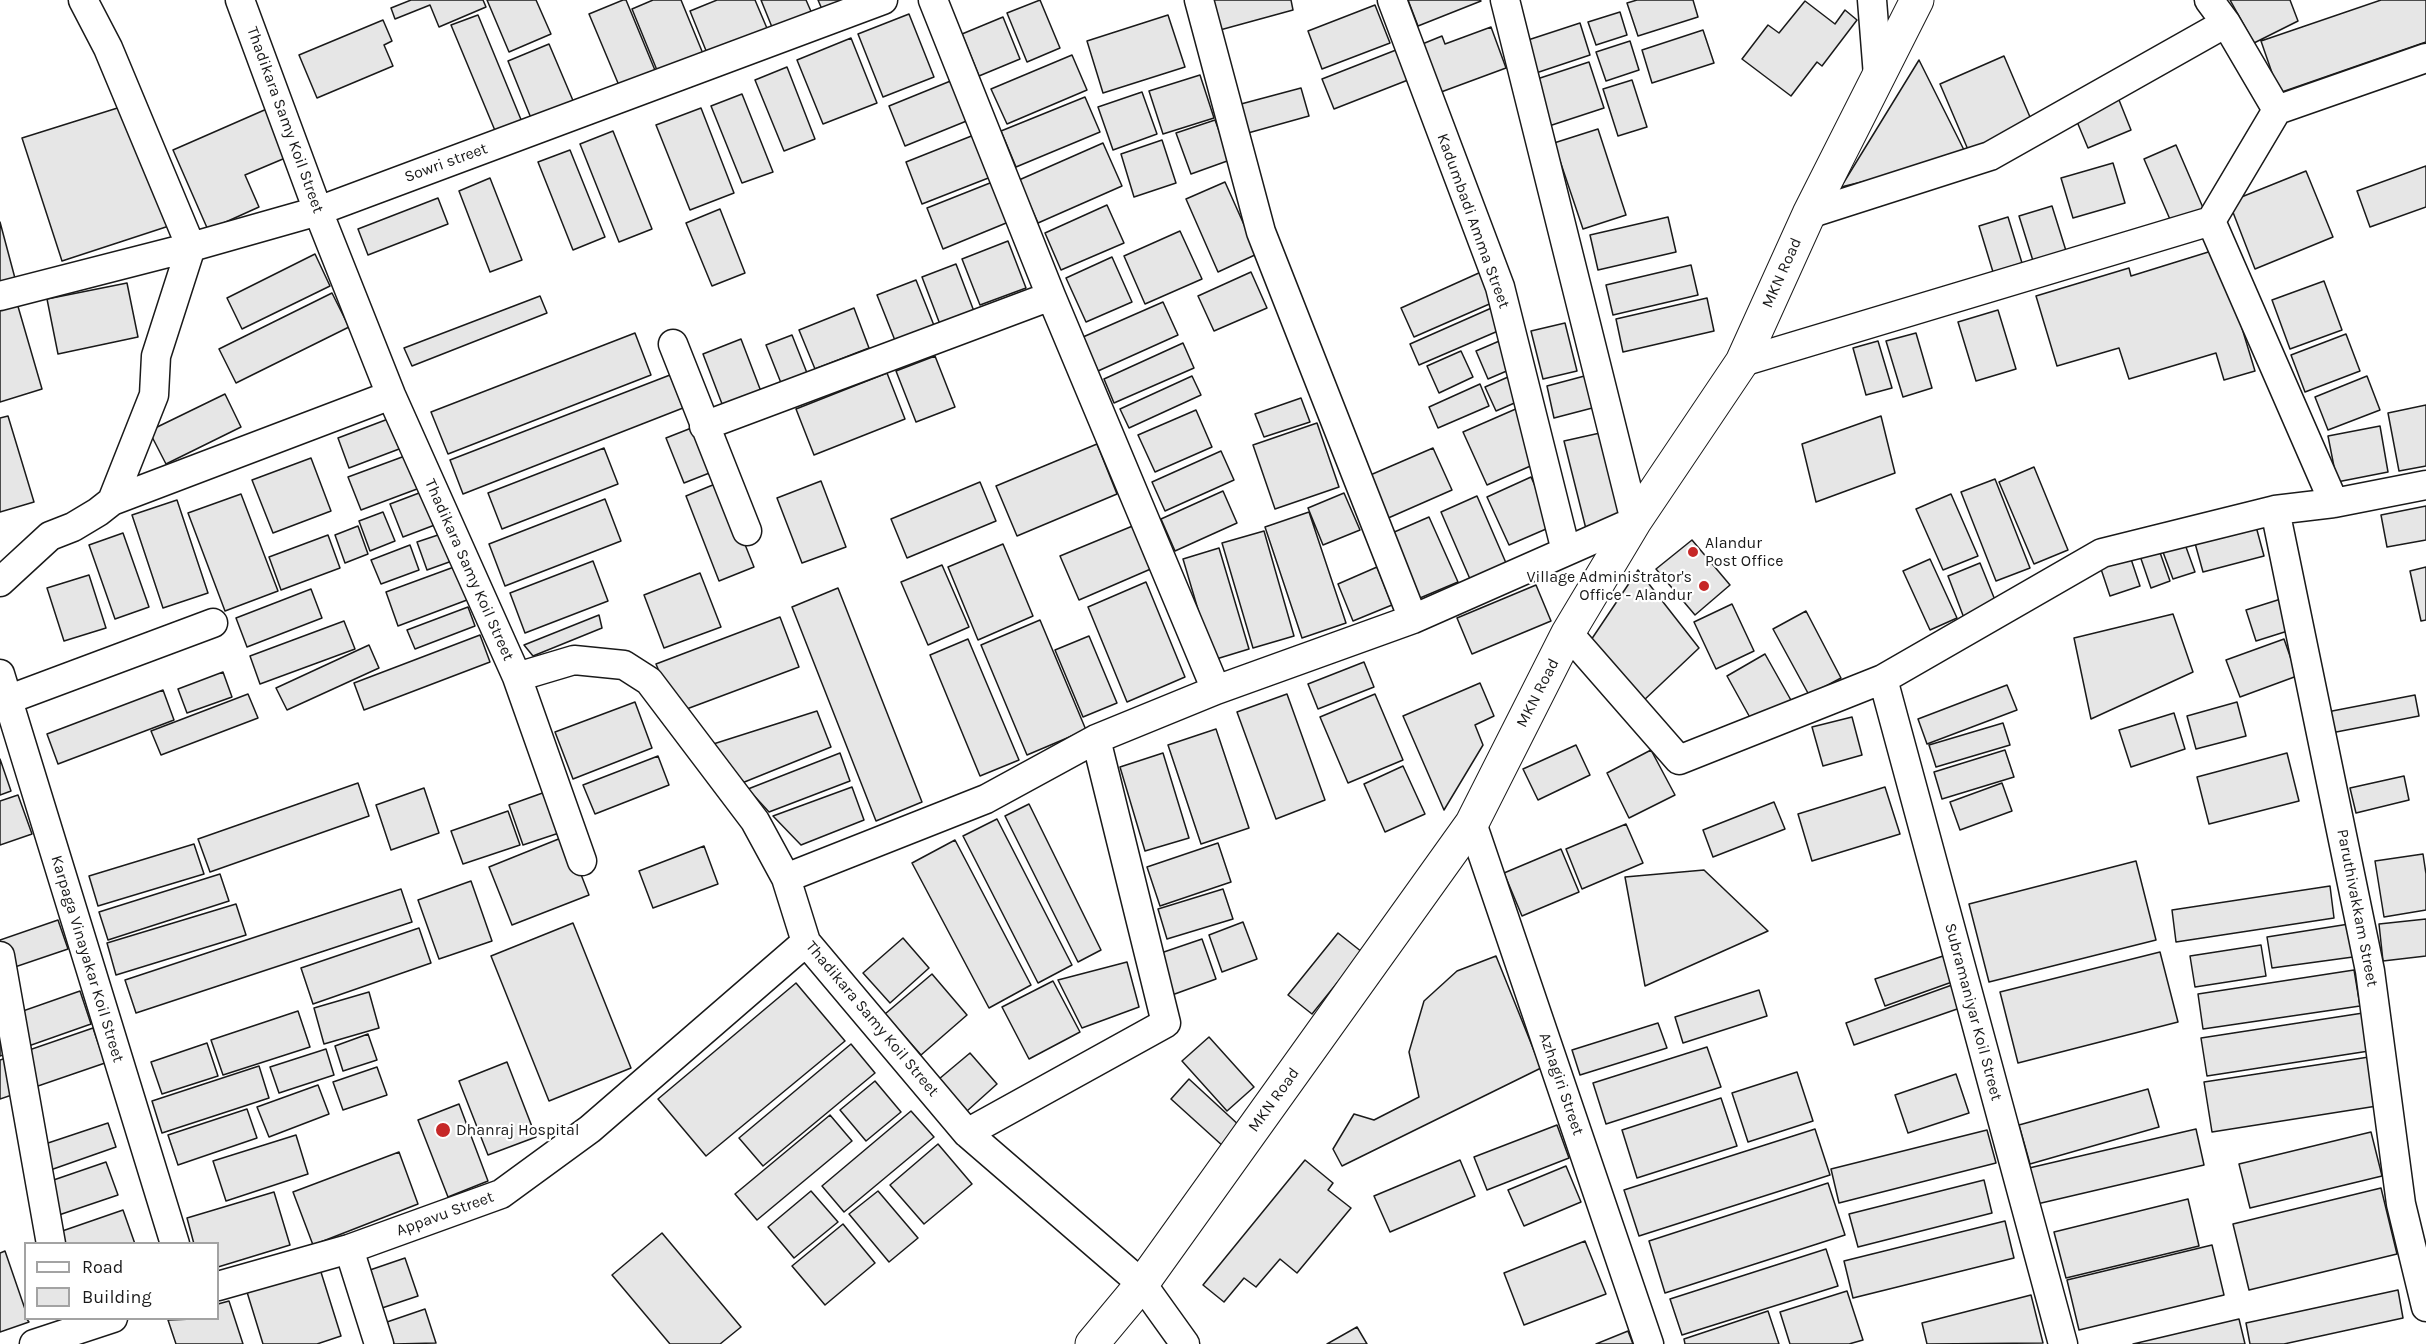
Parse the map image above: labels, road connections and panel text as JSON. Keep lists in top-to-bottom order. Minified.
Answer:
{"streets":{"street":["Thadikara Samy Koil Street","Sowri street","Kadumbadi Amma Street","MKN Road","Paruthivakkam Street","Karpaga Vinayakar Koil Street","Subramaniyar Koil Street","Azhagiri Street","Appavu Street"]},"crossings":[["Thadikara Samy Koil Street","Sowri street"],["Thadikara Samy Koil Street","MKN Road"],["Thadikara Samy Koil Street","Appavu Street"],["MKN Road","Azhagiri Street"]],"places":["Alandur Post Office","Village Administrator's Office - Alandur","Dhanraj Hospital"],"legend":["Road","Building"]}
